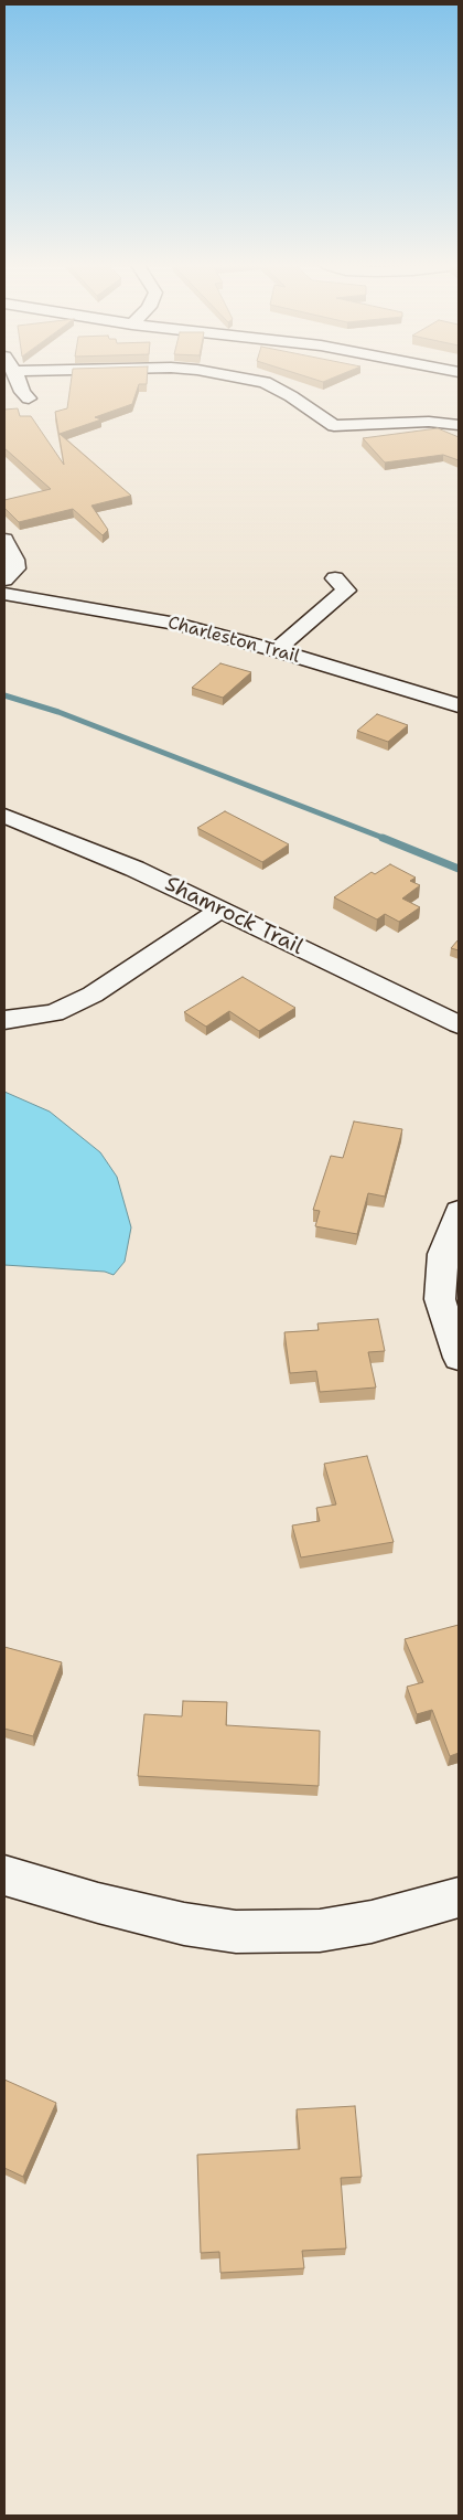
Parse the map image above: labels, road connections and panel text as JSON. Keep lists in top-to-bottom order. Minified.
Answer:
{"streets":{"street":["Charleston Trail","Shamrock Trail"]}}
